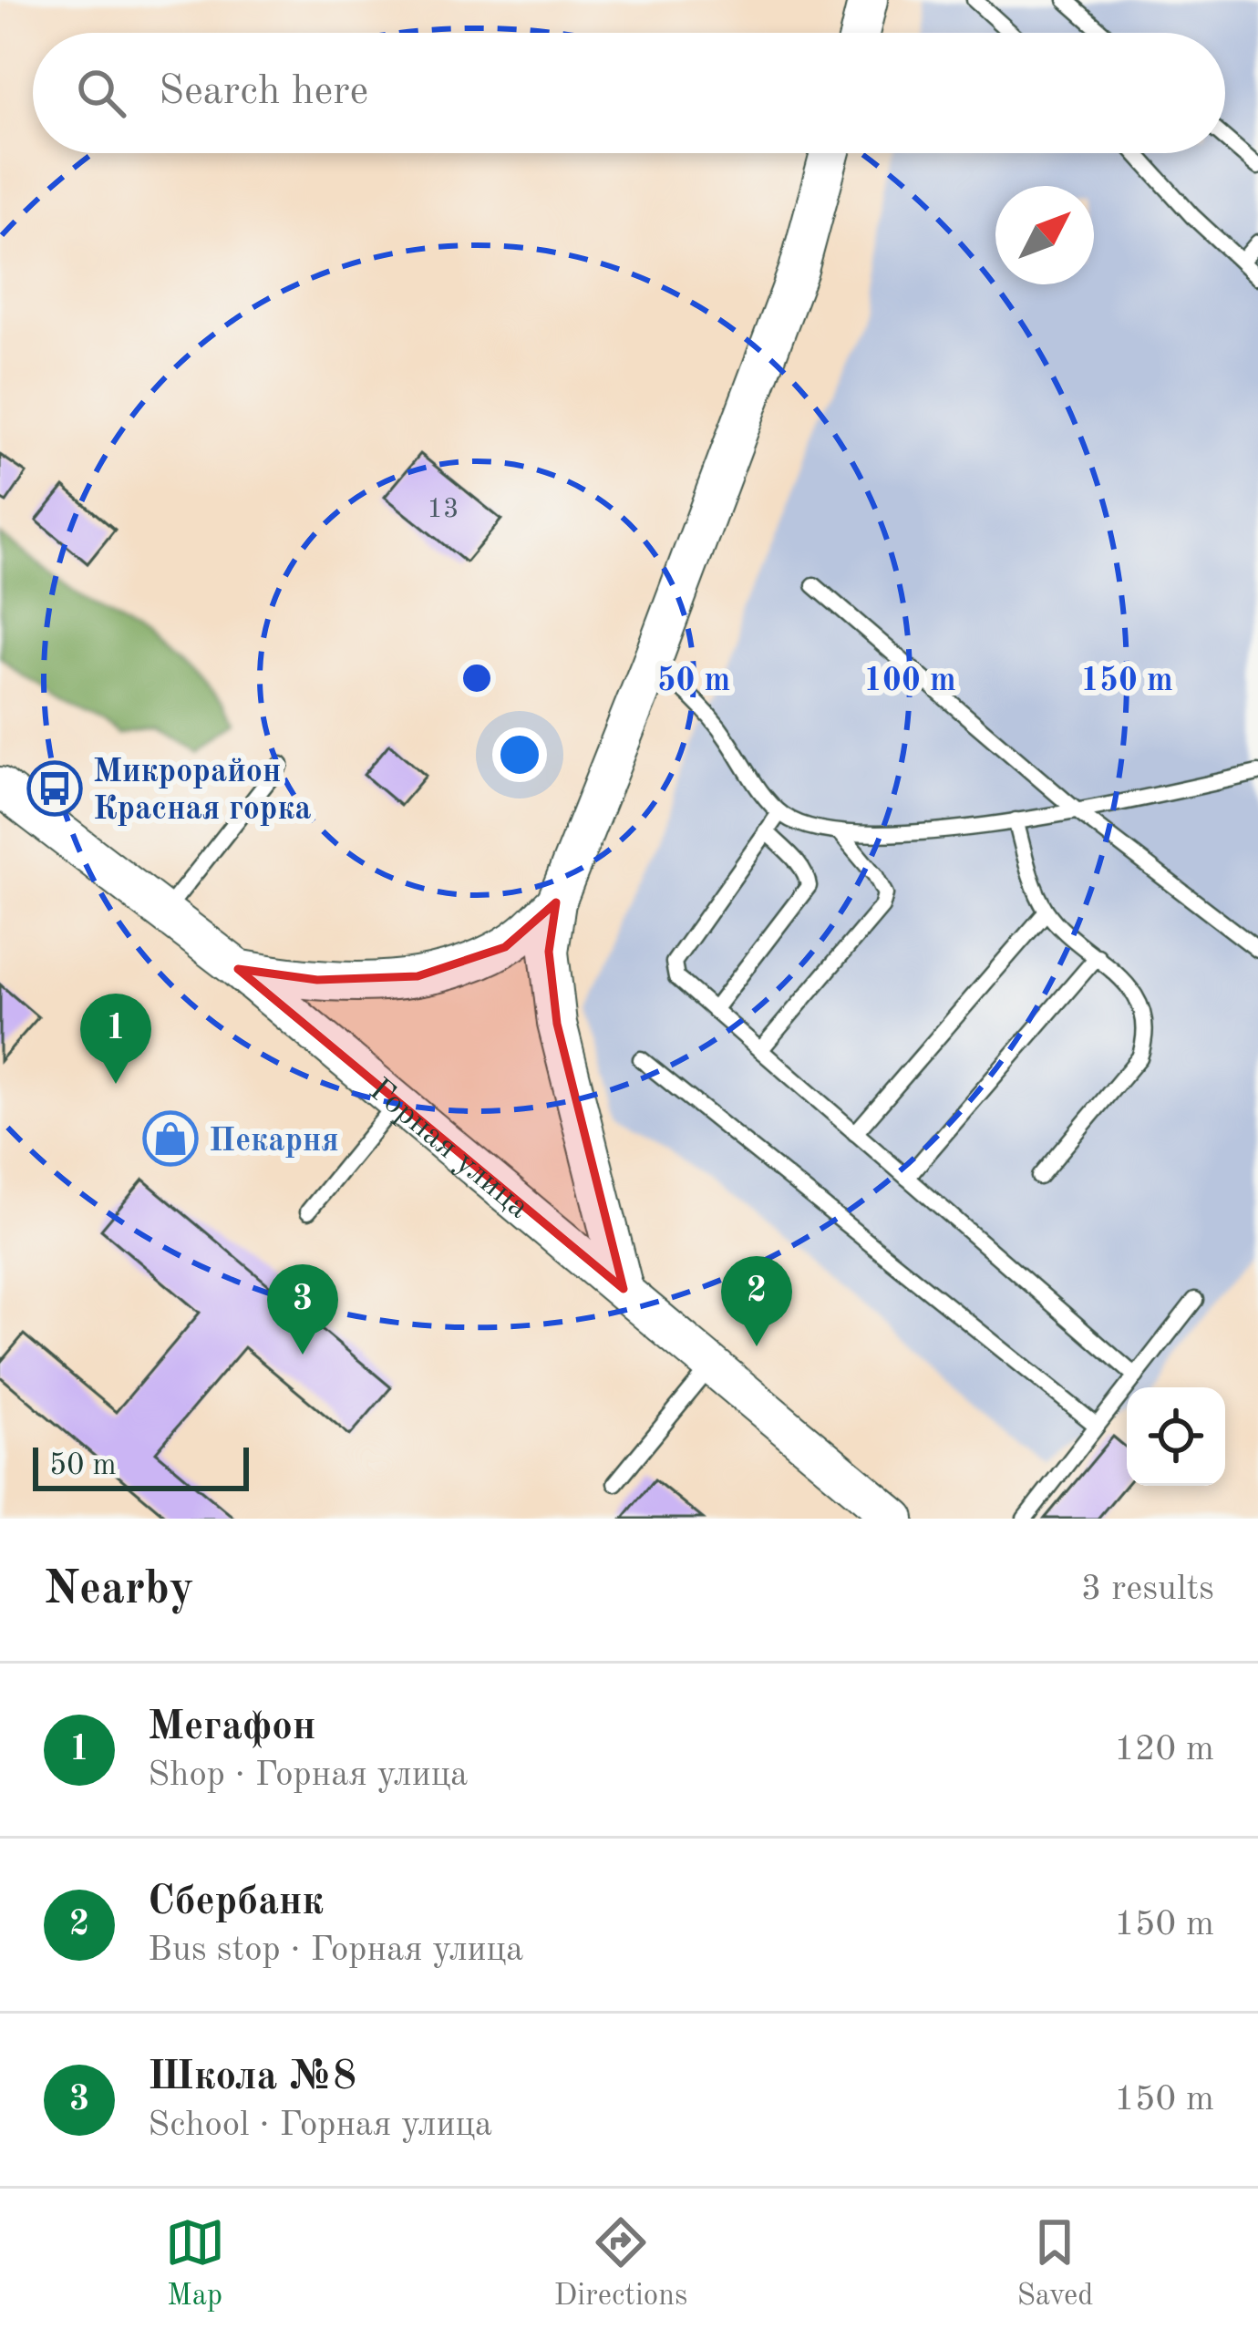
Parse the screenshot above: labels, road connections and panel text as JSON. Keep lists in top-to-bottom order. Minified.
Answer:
{"streets":{"street":["Горная улица"]},"places":{"bus stop":["Микрорайон Красная горка"],"shop":["Пекарня"]},"house_numbers":["13"],"scale_bar":"50 m","north":"top right","page":{"search":"Search here","pins":["1","2","3"],"scale":"50 m","heading":["Nearby","3 results"],"list":[{"mark":"1","name":"Мегафон","note":"Shop · Горная улица","value":"120 m"},{"mark":"2","name":"Сбербанк","note":"Bus stop · Горная улица","value":"150 m"},{"mark":"3","name":"Школа №8","note":"School · Горная улица","value":"150 m"}],"nav":["Map","Directions","Saved"]},"rings":["50 m","100 m","150 m"]}
